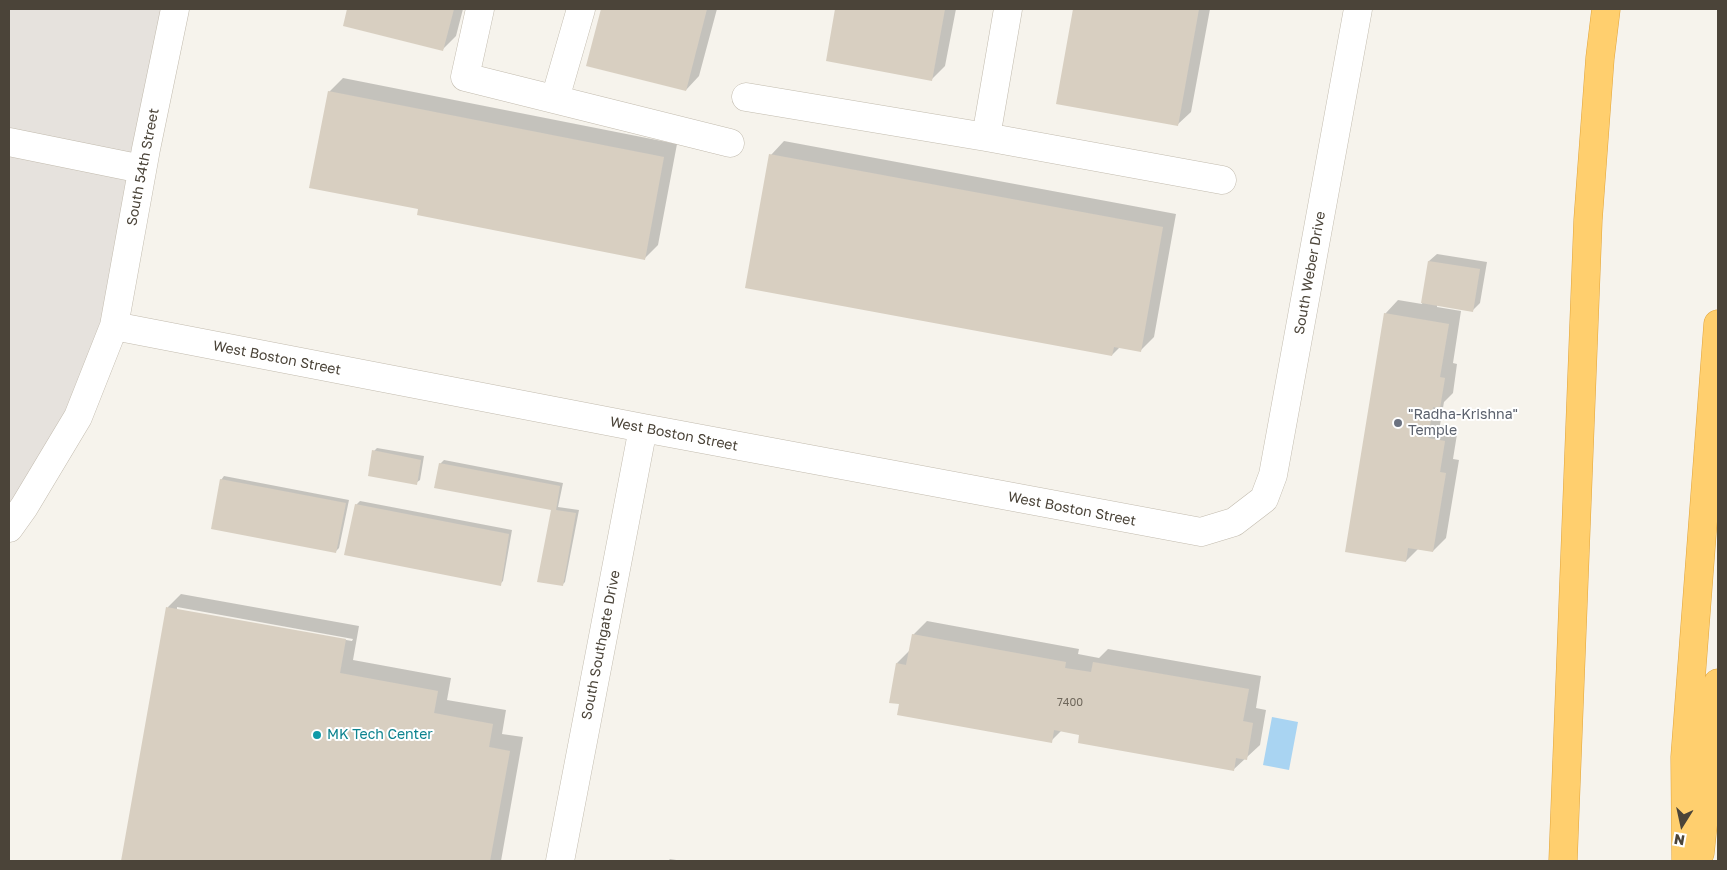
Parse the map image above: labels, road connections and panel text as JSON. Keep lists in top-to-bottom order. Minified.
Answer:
{"streets":{"street":["South 54th Street","South Weber Drive","West Boston Street","South Southgate Drive"]},"crossings":[["South 54th Street","West Boston Street"],["South Weber Drive","West Boston Street"],["West Boston Street","South Southgate Drive"]],"places":["\"Radha-Krishna\" Temple","MK Tech Center"],"house_numbers":["7400"],"north":"bottom"}
